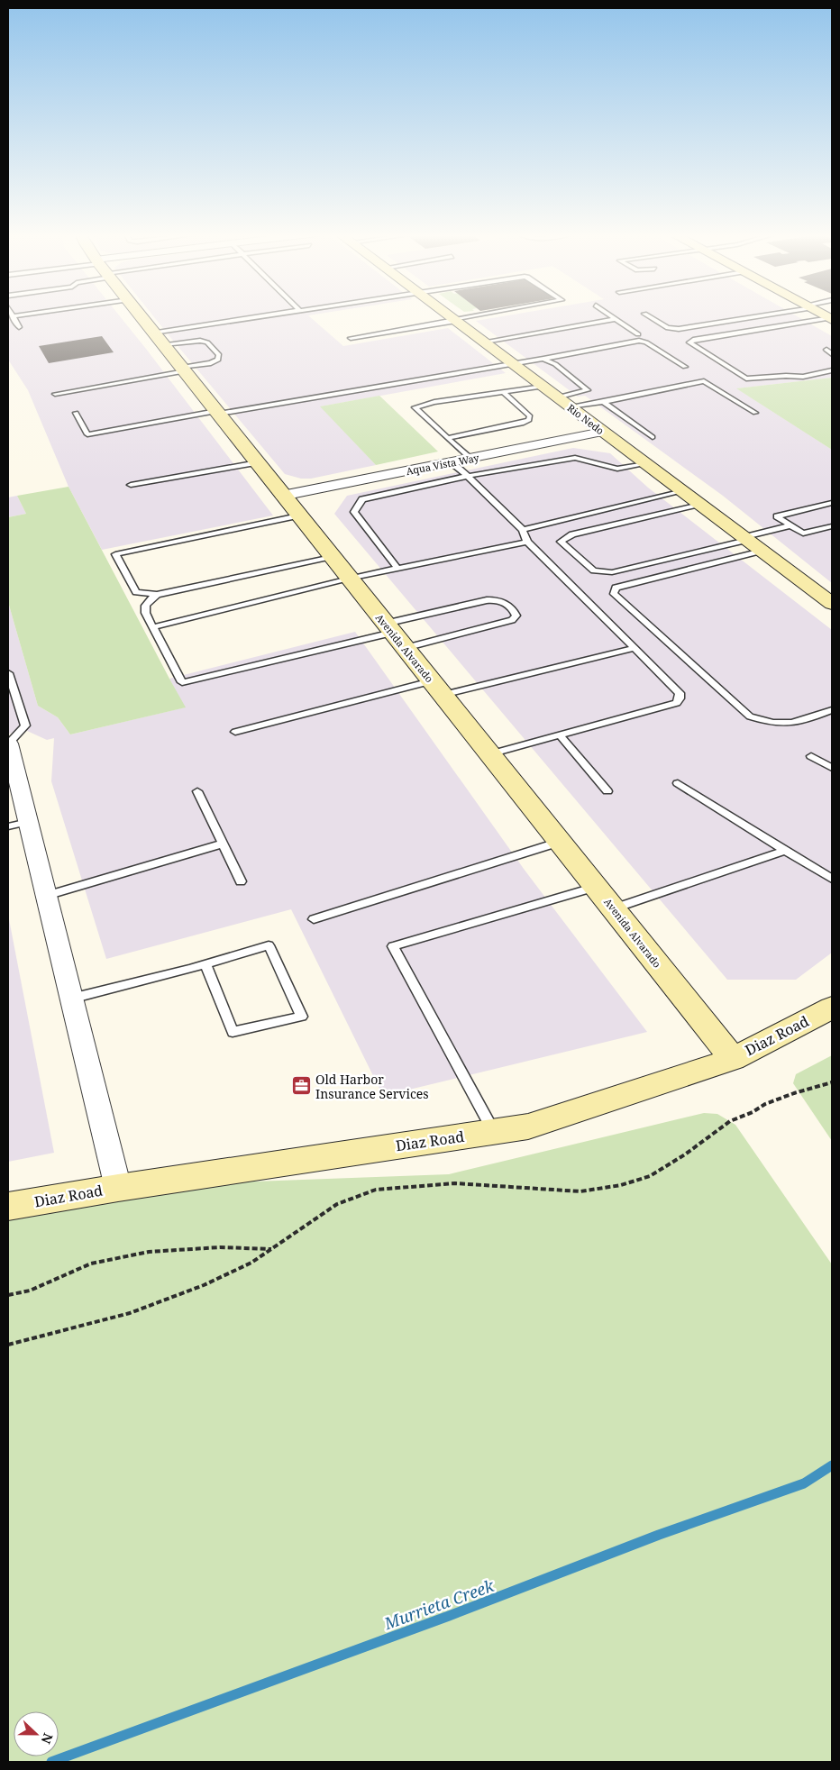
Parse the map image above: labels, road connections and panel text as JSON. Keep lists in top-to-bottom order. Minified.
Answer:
{"streets":{"street":["Rio Nedo","Aqua Vista Way","Avenida Alvarado","Diaz Road"]},"crossings":[["Rio Nedo","Aqua Vista Way"],["Aqua Vista Way","Avenida Alvarado"],["Avenida Alvarado","Diaz Road"]],"water":["Murrieta Creek"],"places":{"office":["Old Harbor Insurance Services"]},"north":"right"}
